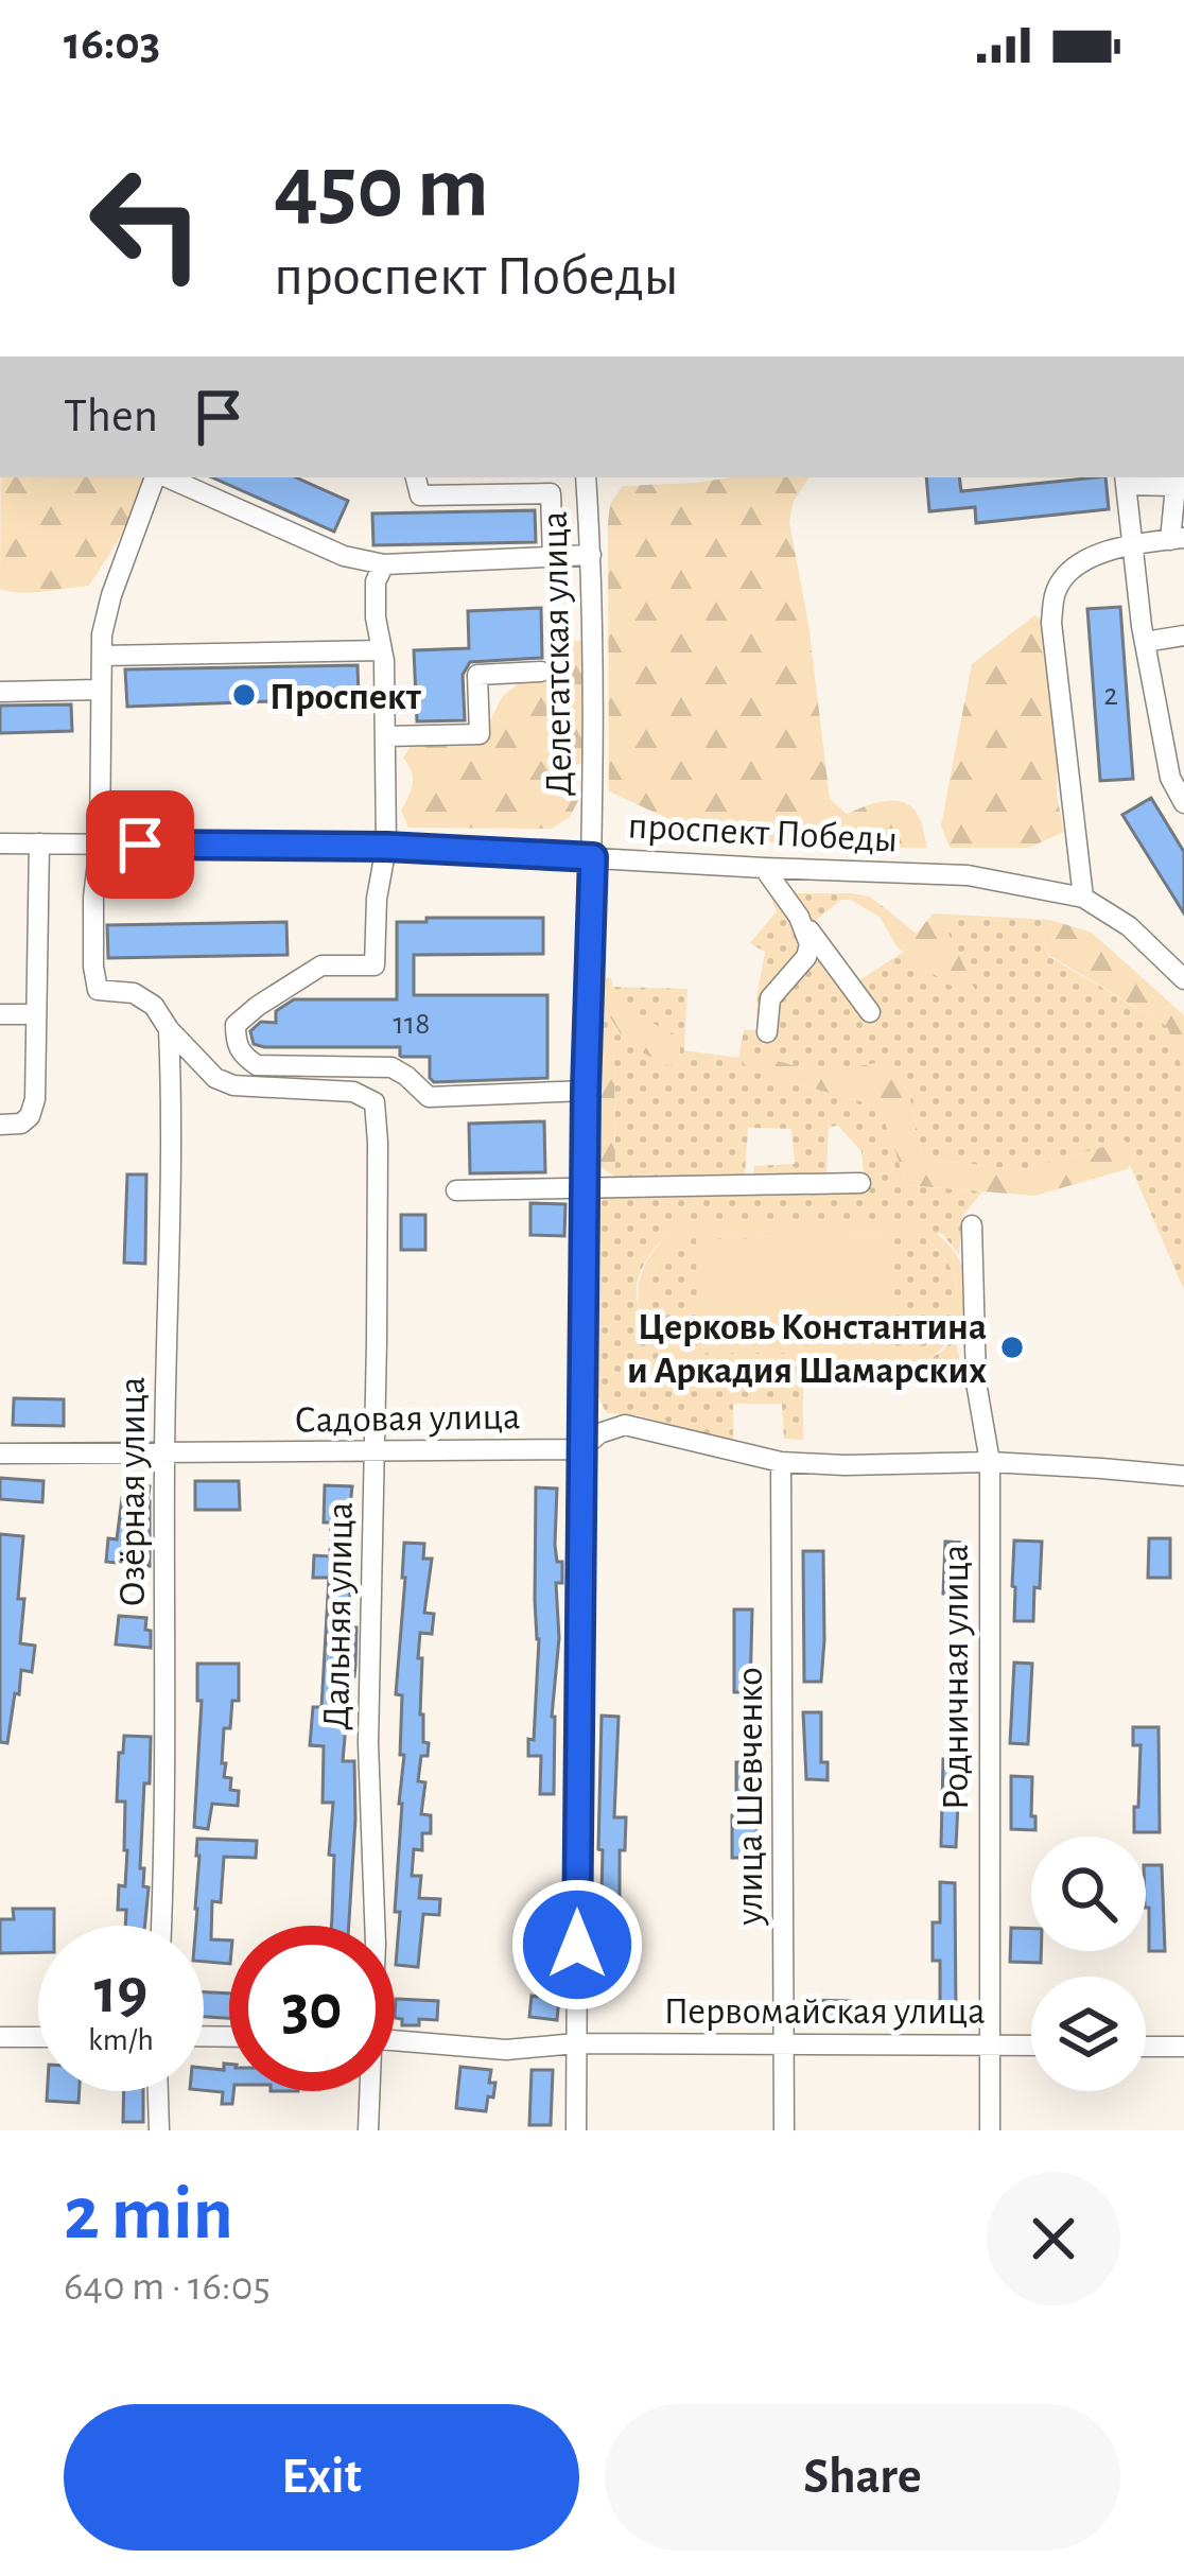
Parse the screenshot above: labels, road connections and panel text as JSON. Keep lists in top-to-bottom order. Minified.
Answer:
{"streets":{"street":["Делегатская улица","проспект Победы","Садовая улица","Озёрная улица","Дальняя улица","Родничная улица","улица Шевченко","Первомайская улица"]},"crossings":[["Делегатская улица","проспект Победы"],["Делегатская улица","Садовая улица"],["Делегатская улица","Первомайская улица"],["Садовая улица","Озёрная улица"],["Садовая улица","Дальняя улица"],["Садовая улица","Родничная улица"],["Садовая улица","улица Шевченко"],["Озёрная улица","Дальняя улица"],["Родничная улица","Первомайская улица"],["улица Шевченко","Первомайская улица"]],"places":["Проспект","Церковь Константина и Аркадия Шамарских"],"house_numbers":["2","118"],"page":{"status":"16:03","turn":["450 m","проспект Победы"],"then":"Then","speed":"19 km/h","limit":"30","heading":["2 min","640 m · 16:05"],"buttons":["Exit","Share"]}}
